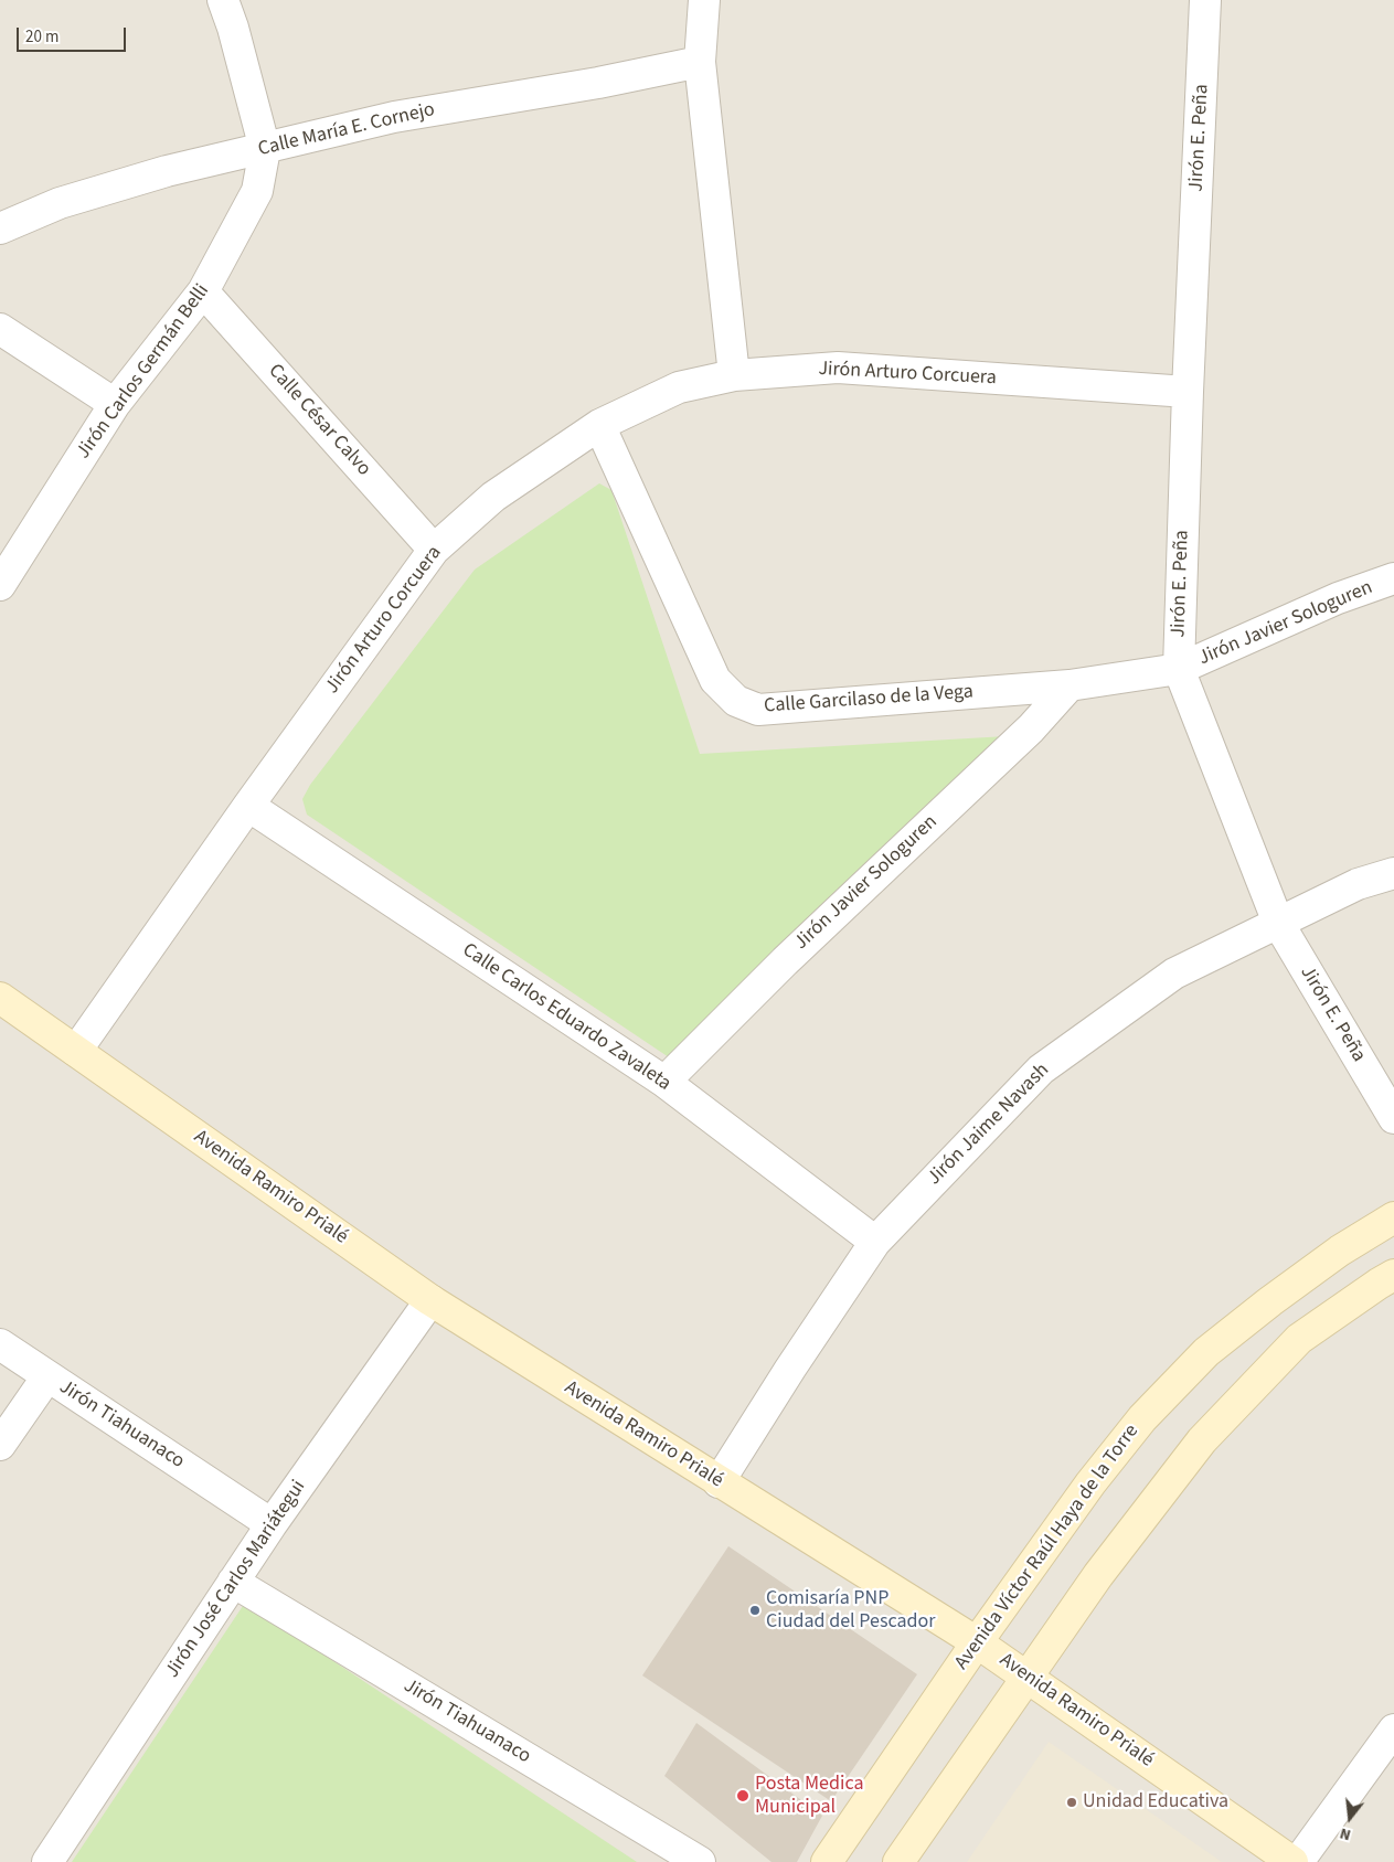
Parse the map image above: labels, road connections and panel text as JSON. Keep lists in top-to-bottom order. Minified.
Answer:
{"streets":{"main road":["Avenida Ramiro Prialé","Avenida Víctor Raúl Haya de la Torre"],"street":["Calle María E. Cornejo","Jirón E. Peña","Jirón Carlos Germán Belli","Jirón Arturo Corcuera","Calle César Calvo","Jirón Javier Sologuren","Calle Garcilaso de la Vega","Calle Carlos Eduardo Zavaleta","Jirón Jaime Navash","Jirón Tiahuanaco","Jirón José Carlos Mariátegui"]},"crossings":[["Calle María E. Cornejo","Jirón Carlos Germán Belli"],["Jirón E. Peña","Jirón Arturo Corcuera"],["Jirón E. Peña","Jirón Javier Sologuren"],["Jirón E. Peña","Calle Garcilaso de la Vega"],["Jirón E. Peña","Jirón Jaime Navash"],["Jirón Carlos Germán Belli","Calle César Calvo"],["Jirón Arturo Corcuera","Calle César Calvo"],["Jirón Arturo Corcuera","Calle Garcilaso de la Vega"],["Jirón Arturo Corcuera","Calle Carlos Eduardo Zavaleta"],["Jirón Arturo Corcuera","Avenida Ramiro Prialé"],["Jirón Javier Sologuren","Calle Garcilaso de la Vega"],["Jirón Javier Sologuren","Calle Carlos Eduardo Zavaleta"],["Calle Carlos Eduardo Zavaleta","Jirón Jaime Navash"],["Jirón Jaime Navash","Avenida Ramiro Prialé"],["Avenida Ramiro Prialé","Avenida Víctor Raúl Haya de la Torre"],["Avenida Ramiro Prialé","Jirón José Carlos Mariátegui"],["Jirón Tiahuanaco","Jirón José Carlos Mariátegui"]],"places":["Comisaría PNP Ciudad del Pescador","Posta Medica Municipal","Unidad Educativa"],"scale_bar":"20 m","north":"bottom"}
